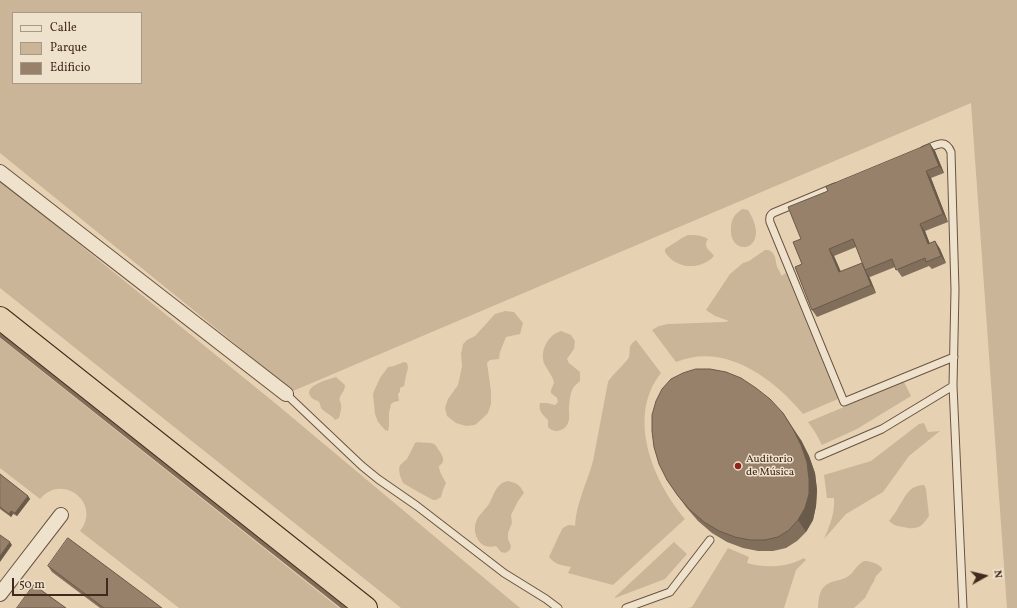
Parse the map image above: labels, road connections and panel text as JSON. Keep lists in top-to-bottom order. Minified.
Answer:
{"places":["Auditorio de Música"],"legend":["Calle","Parque","Edificio"],"scale_bar":"50 m","north":"right"}
